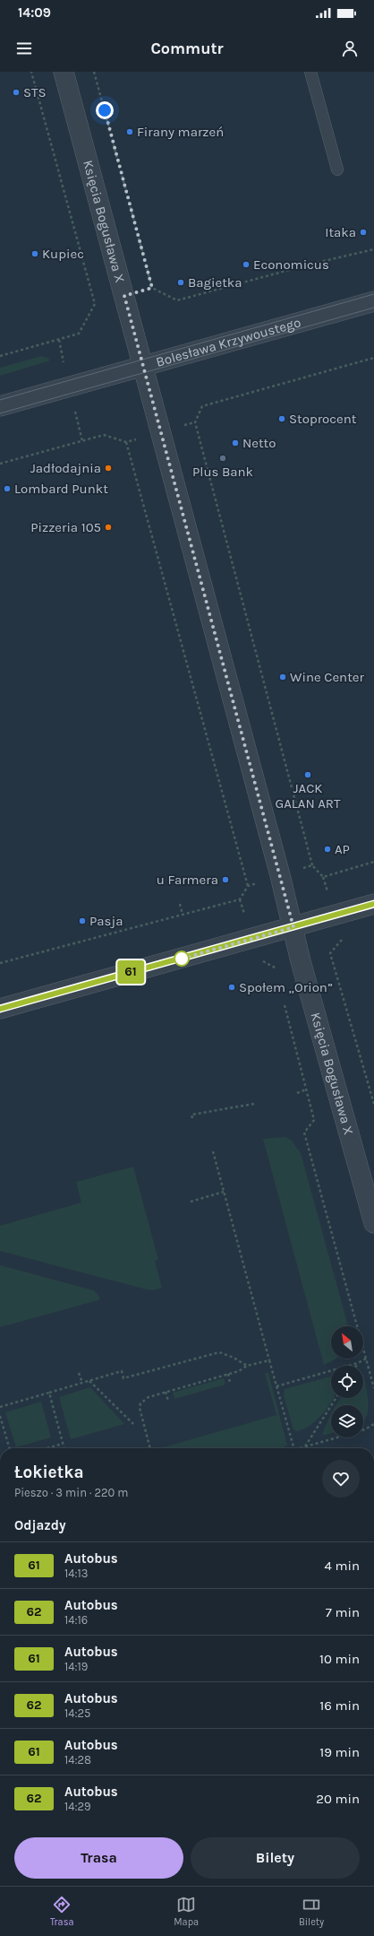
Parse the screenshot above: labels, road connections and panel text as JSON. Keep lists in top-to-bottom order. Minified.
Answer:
{"streets":{"street":["Księcia Bogusława X","Bolesława Krzywoustego"]},"crossings":[["Księcia Bogusława X","Bolesława Krzywoustego"]],"places":["STS","Firany marzeń","Itaka","Kupiec","Economicus","Bagietka","Stoprocent","Netto","Plus Bank","Jadłodajnia","Lombard Punkt","Pizzeria 105","Wine Center","JACK GALAN ART","AP","u Farmera","Pasja","Społem „Orion”"],"lines":["bus line 61"],"north":"top left","page":{"status":"14:09","header":"Commutr","on_map":"61","heading":[["Łokietka","Pieszo · 3 min · 220 m"],"Odjazdy"],"list":[{"mark":"61","name":"Autobus","note":"14:13","value":"4 min"},{"mark":"62","name":"Autobus","note":"14:16","value":"7 min"},{"mark":"61","name":"Autobus","note":"14:19","value":"10 min"},{"mark":"62","name":"Autobus","note":"14:25","value":"16 min"},{"mark":"61","name":"Autobus","note":"14:28","value":"19 min"},{"mark":"62","name":"Autobus","note":"14:29","value":"20 min"}],"buttons":["Trasa","Bilety"],"tabs":["Trasa","Mapa","Bilety"]}}
